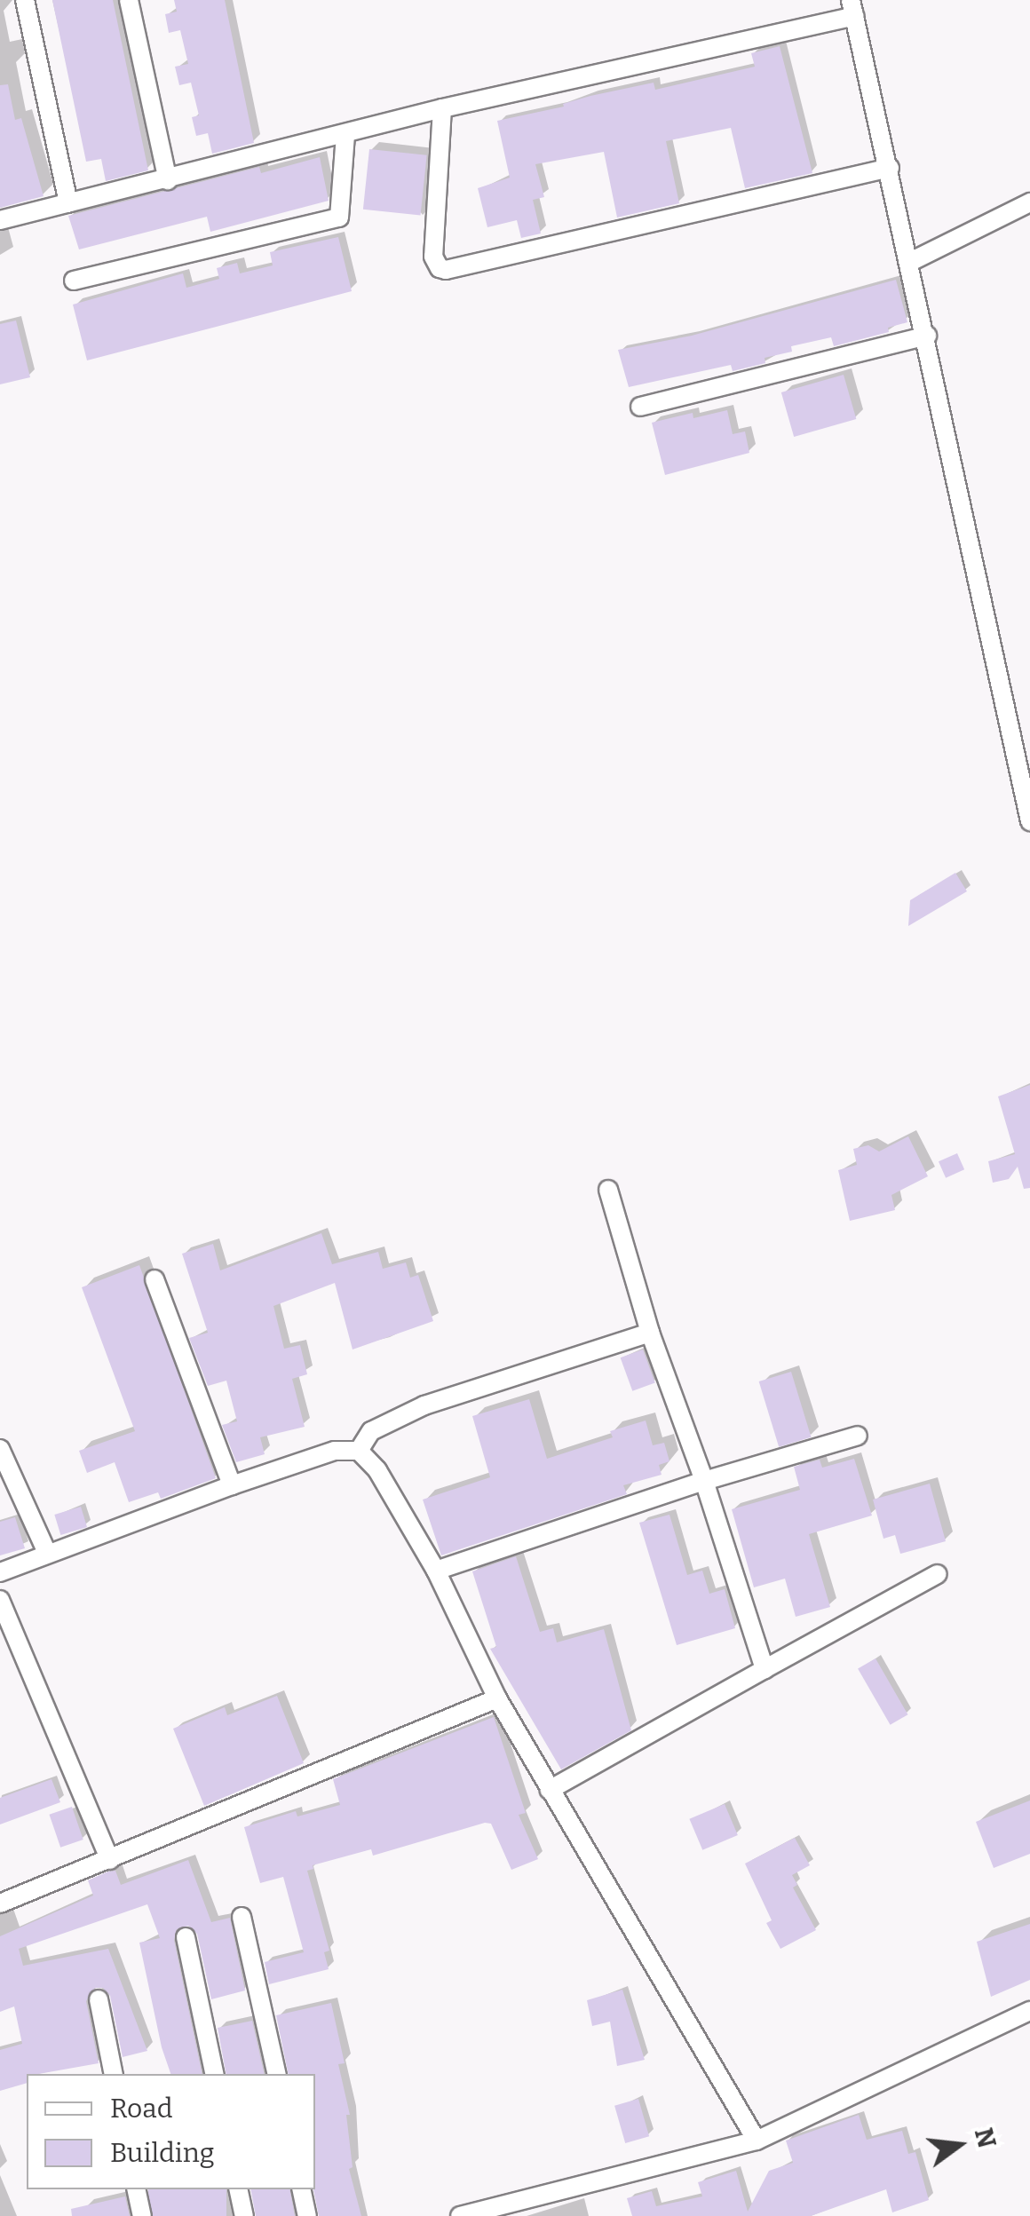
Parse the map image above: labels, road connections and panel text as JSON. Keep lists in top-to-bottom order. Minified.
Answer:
{"legend":["Road","Building"],"north":"right"}
